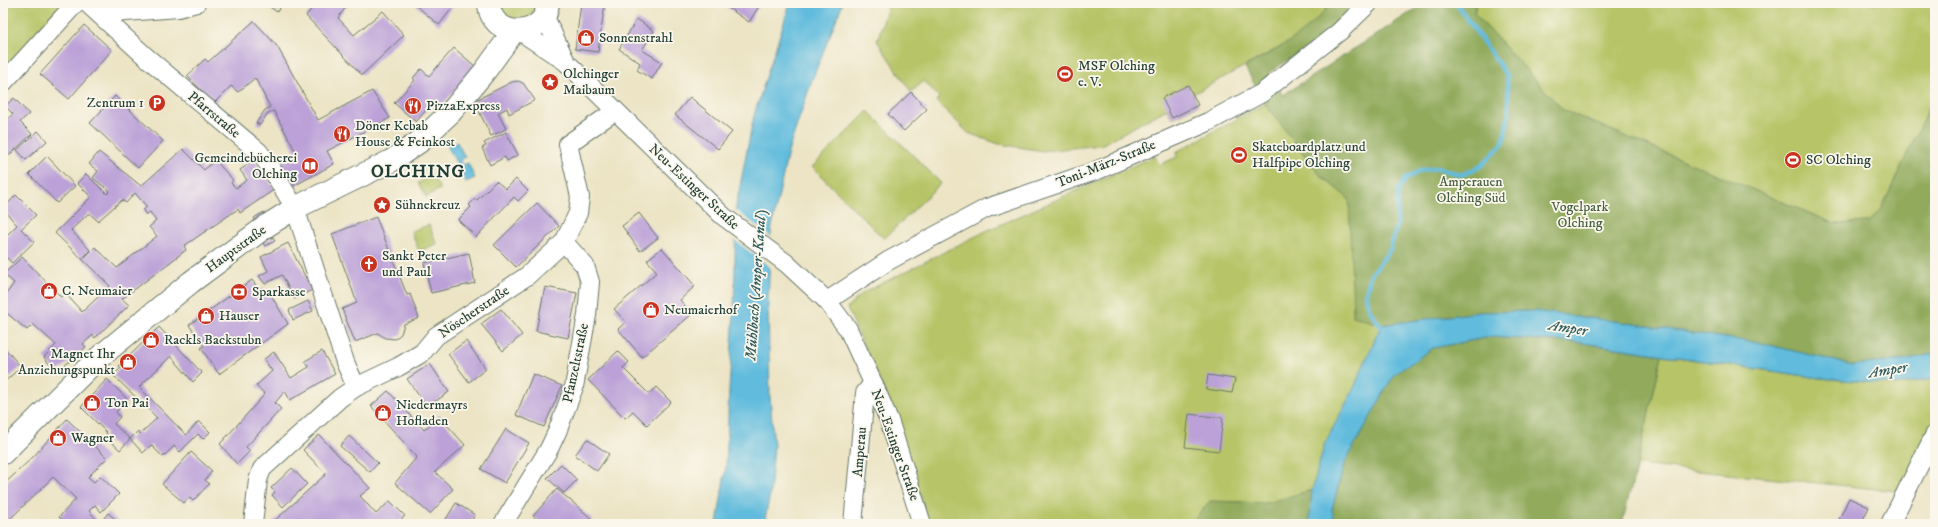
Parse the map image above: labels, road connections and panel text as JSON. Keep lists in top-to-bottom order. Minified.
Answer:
{"streets":{"street":["Pfarrstraße","Toni-März-Straße","Neu-Estinger Straße","Hauptstraße","Nöscherstraße","Pfanzeltstraße","Amperau"]},"crossings":[["Pfarrstraße","Hauptstraße"],["Pfarrstraße","Nöscherstraße"],["Toni-März-Straße","Neu-Estinger Straße"],["Neu-Estinger Straße","Hauptstraße"],["Neu-Estinger Straße","Nöscherstraße"],["Neu-Estinger Straße","Amperau"],["Nöscherstraße","Pfanzeltstraße"]],"districts":["OLCHING"],"water":["Mühlbach (Amper-Kanal)","Amper"],"parks":["Amperauen Olching Süd","Vogelpark Olching"],"places":{"shop":["Sonnenstrahl","C. Neumaier","Neumaierhof","Hauser","Rackls Backstubn","Magnet Ihr Anziehungspunkt","Ton Pai","Niedermayrs Hofladen","Wagner"],"sports":["MSF Olching e. V.","Skateboardplatz und Halfpipe Olching","SC Olching"],"place":["Olchinger Maibaum","Sühnekreuz"],"parking":["Zentrum 1"],"restaurant":["PizzaExpress","Döner Kebab House & Feinkost"],"library":["Gemeindebücherei Olching"],"church":["Sankt Peter und Paul"],"bank":["Sparkasse"]}}
